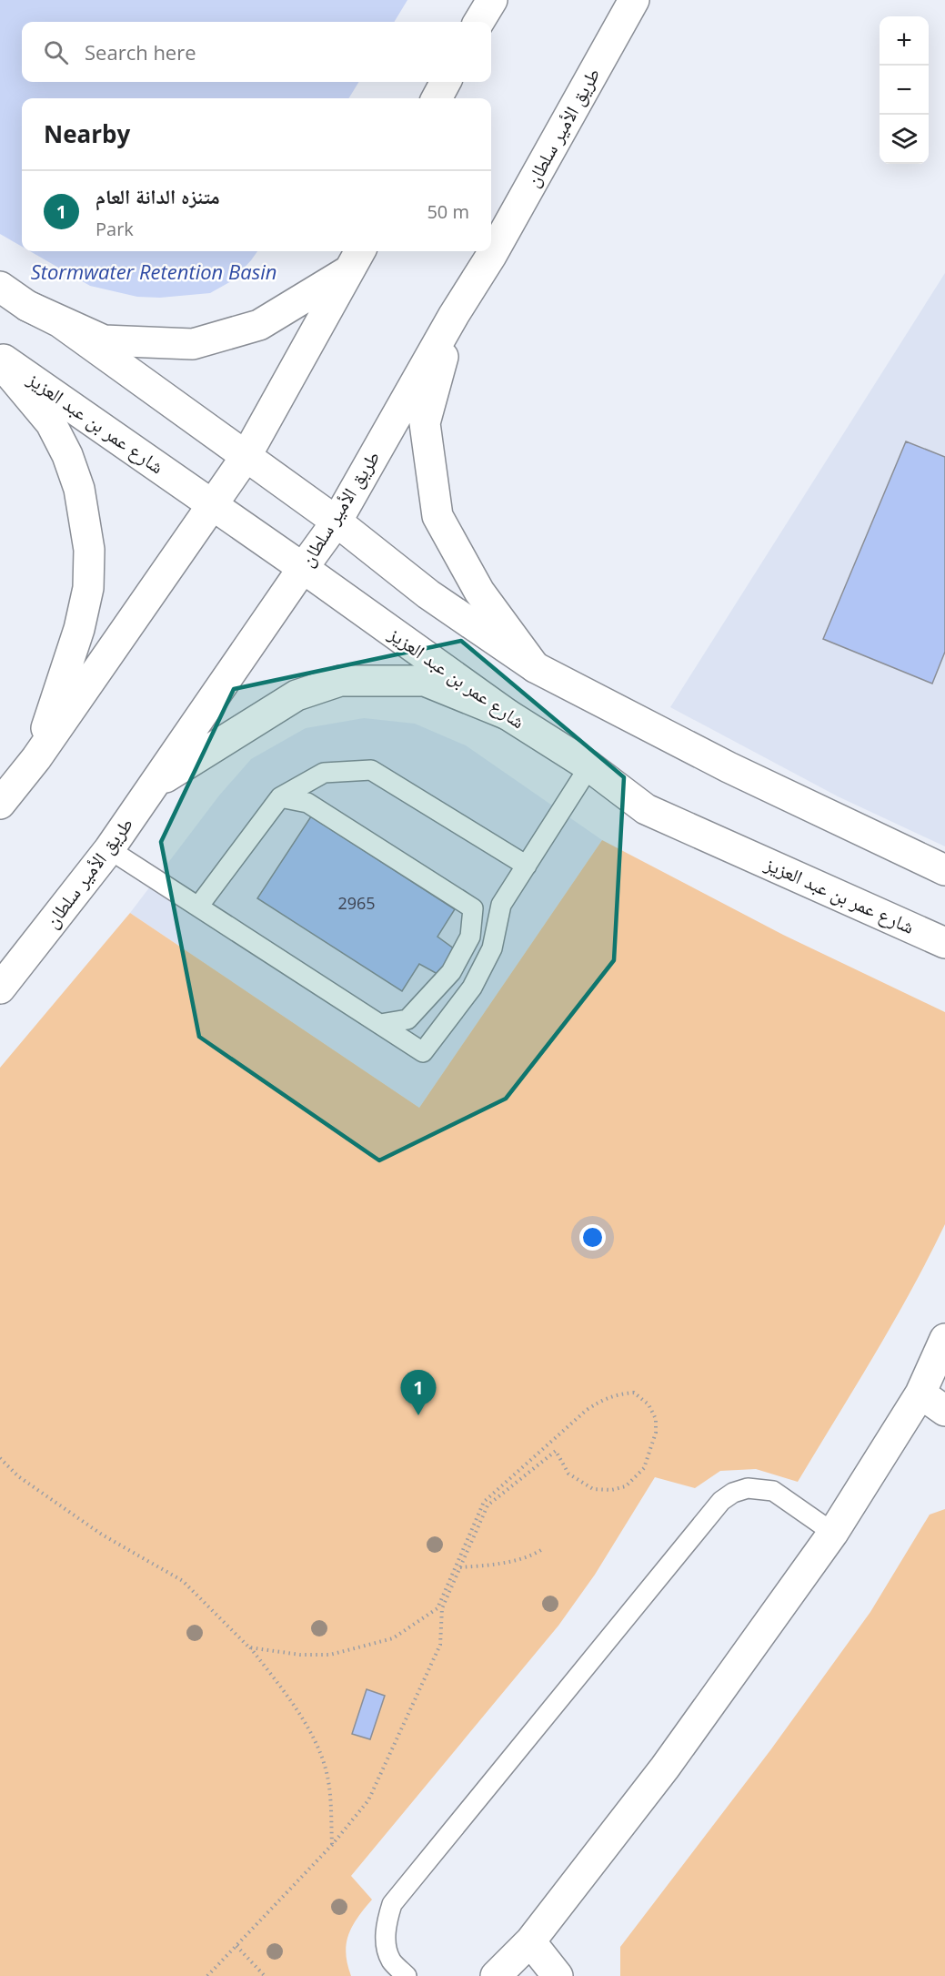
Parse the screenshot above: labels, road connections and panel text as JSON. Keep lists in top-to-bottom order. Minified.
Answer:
{"streets":{"main road":["طريق الأمير سلطان","شارع عمر بن عبد العزيز"]},"crossings":[["طريق الأمير سلطان","شارع عمر بن عبد العزيز"]],"water":["Stormwater Retention Basin"],"house_numbers":["2965"],"page":{"map_buttons":["+","−"],"search":"Search here","heading":"Nearby","list":[{"mark":"1","name":"متنزه الدانة العام","note":"Park","value":"50 m"}],"pins":"1"}}
